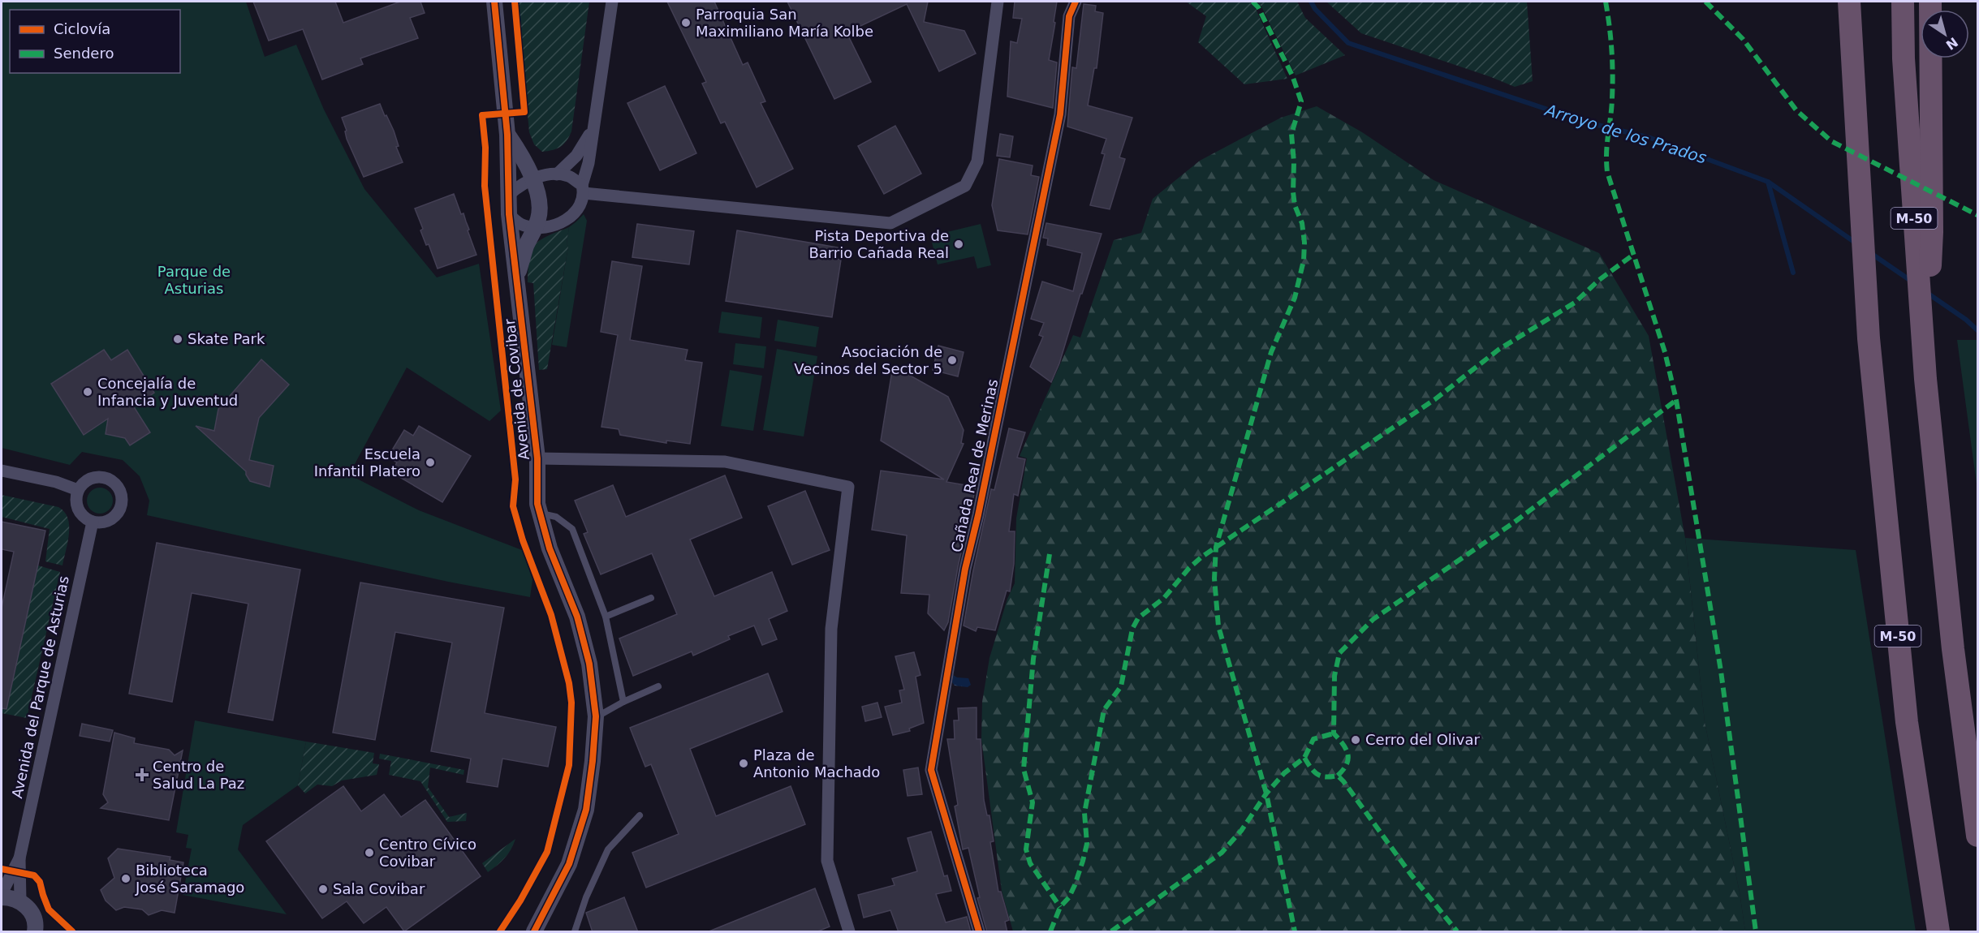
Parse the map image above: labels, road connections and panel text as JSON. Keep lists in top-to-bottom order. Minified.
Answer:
{"streets":{"highway":["M-50"],"street":["Avenida de Covibar","Cañada Real de Merinas","Avenida del Parque de Asturias"]},"water":["Arroyo de los Prados"],"parks":["Parque de Asturias"],"places":{"other":["Parroquia San Maximiliano María Kolbe","Pista Deportiva de Barrio Cañada Real","Skate Park","Asociación de Vecinos del Sector 5","Concejalía de Infancia y Juventud","Escuela Infantil Platero","Cerro del Olivar","Plaza de Antonio Machado","Centro Cívico Covibar","Biblioteca José Saramago","Sala Covibar"],"health":["Centro de Salud La Paz"]},"legend":["Ciclovía","Sendero"],"north":"bottom right"}
